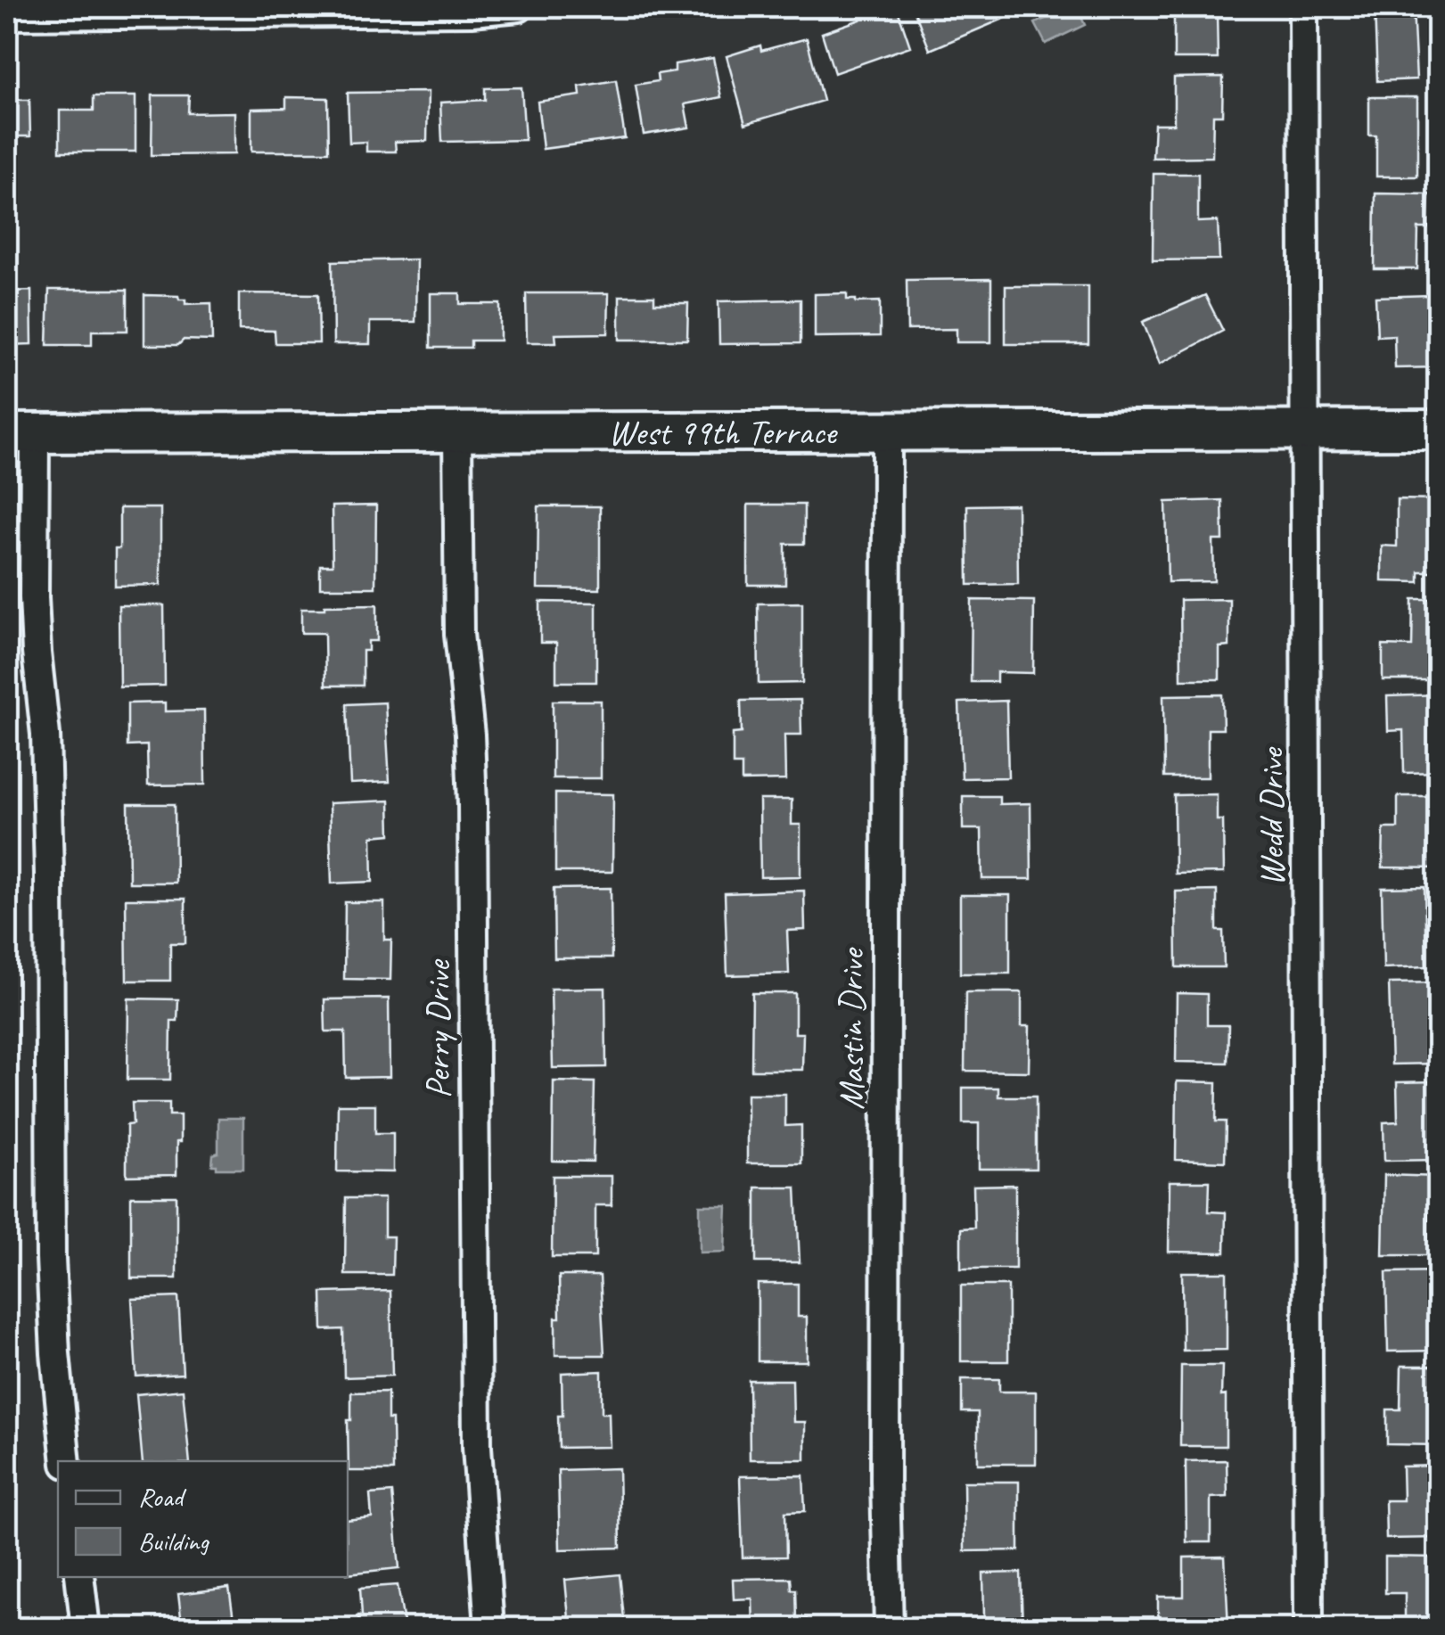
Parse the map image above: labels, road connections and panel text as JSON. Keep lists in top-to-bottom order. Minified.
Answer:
{"streets":{"street":["West 99th Terrace","Wedd Drive","Perry Drive","Mastin Drive"]},"crossings":[["West 99th Terrace","Wedd Drive"],["West 99th Terrace","Perry Drive"],["West 99th Terrace","Mastin Drive"]],"legend":["Road","Building"]}
